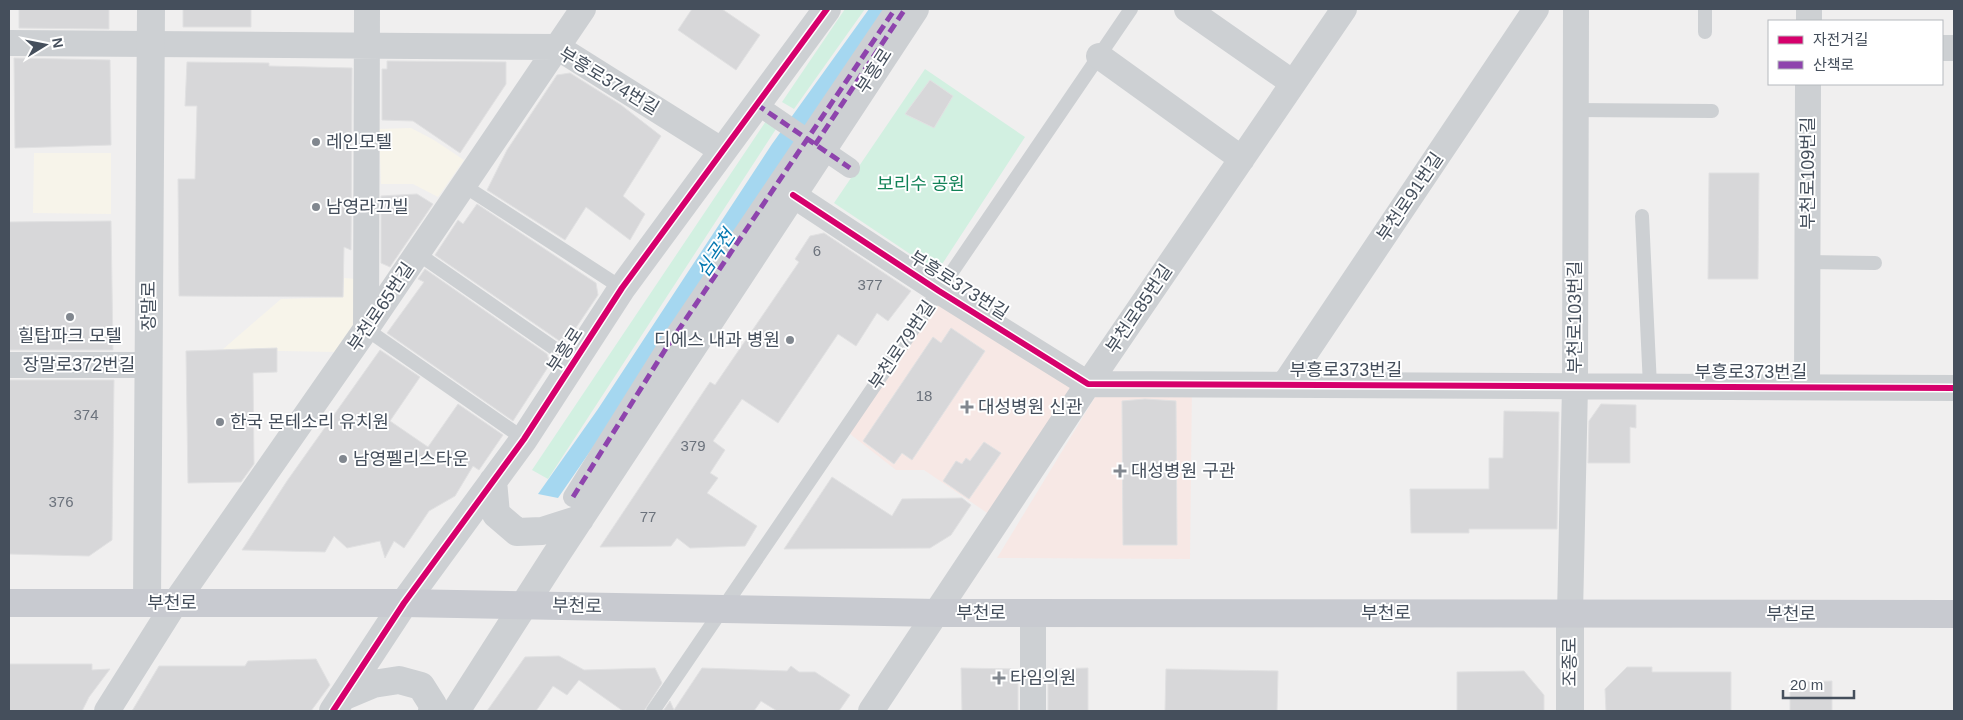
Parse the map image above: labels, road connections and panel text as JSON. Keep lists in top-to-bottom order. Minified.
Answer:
{"streets":{"main road":["부천로"],"street":["부흥로","부흥로374번길","부천로109번길","부천로91번길","부흥로373번길","장말로","부천로65번길","부천로85번길","부천로103번길","장말로372번길","조종로"],"lane":["부천로79번길"]},"crossings":[["부흥로","부흥로374번길"],["부흥로","부흥로373번길"],["부흥로","부천로65번길"],["부흥로","부천로"],["부흥로374번길","장말로"],["부흥로374번길","부천로65번길"],["부천로109번길","부흥로373번길"],["부천로91번길","부흥로373번길"],["부흥로373번길","부천로85번길"],["부흥로373번길","부천로103번길"],["부흥로373번길","부천로79번길"],["장말로","장말로372번길"],["장말로","부천로"],["부천로65번길","부천로"],["부천로85번길","부천로"],["부천로103번길","부천로"],["부천로103번길","조종로"],["부천로79번길","부천로"],["부천로","조종로"]],"water":["심곡천"],"parks":["보리수 공원"],"places":{"other":["레인모텔","남영라끄빌","힐탑파크 모텔","디에스 내과 병원","한국 몬테소리 유치원","남영펠리스타운"],"health":["대성병원 신관","대성병원 구관","타임의원"]},"house_numbers":["6","377","18","374","379","376","77"],"legend":["자전거길","산책로"],"scale_bar":"20 m","north":"right"}
